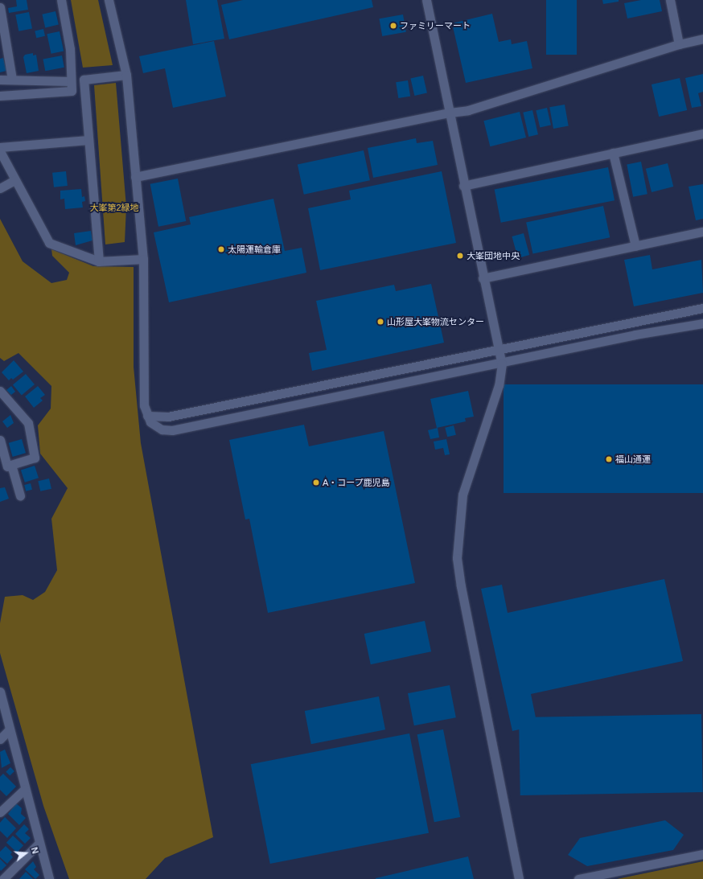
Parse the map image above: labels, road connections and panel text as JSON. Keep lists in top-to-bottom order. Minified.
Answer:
{"parks":["大峯第2緑地"],"places":["ファミリーマート","太陽運輸倉庫","大峯団地中央","山形屋大峯物流センター","福山通運","A・コープ鹿児島"],"north":"right"}
